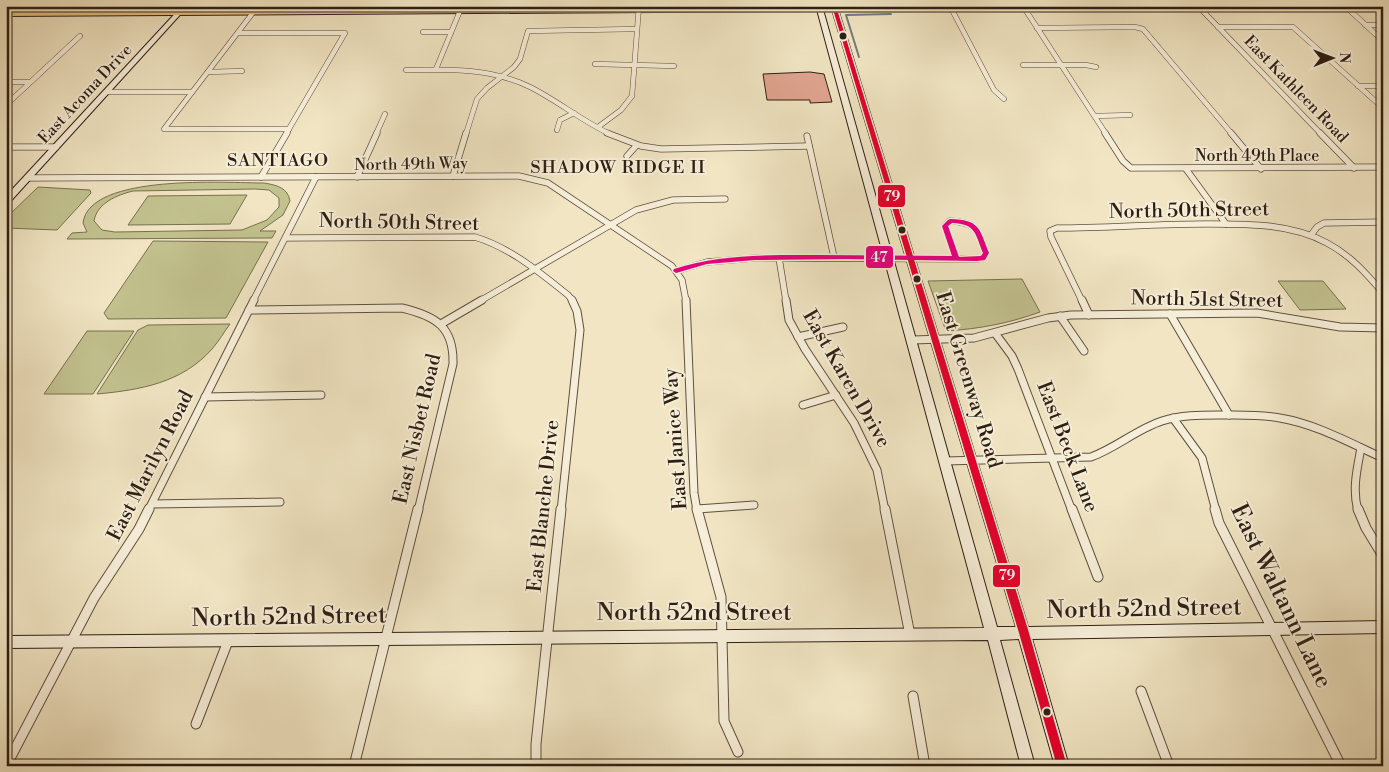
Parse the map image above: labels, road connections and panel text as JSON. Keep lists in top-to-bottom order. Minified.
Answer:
{"streets":{"main road":["East Acoma Drive","East Greenway Road","North 52nd Street"],"street":["East Kathleen Road","North 49th Place","North 49th Way","North 50th Street","North 51st Street","East Karen Drive","East Nisbet Road","East Janice Way","East Beck Lane","East Marilyn Road","East Blanche Drive","East Waltann Lane"]},"crossings":[["East Kathleen Road","North 49th Place"],["East Acoma Drive","North 49th Way"],["North 49th Way","East Janice Way"],["North 49th Way","East Marilyn Road"],["North 50th Street","North 51st Street"],["North 50th Street","East Marilyn Road"],["North 50th Street","East Blanche Drive"],["North 51st Street","East Greenway Road"],["North 51st Street","East Beck Lane"],["East Karen Drive","North 52nd Street"],["East Greenway Road","North 52nd Street"],["East Nisbet Road","North 52nd Street"],["East Janice Way","North 52nd Street"],["East Marilyn Road","North 52nd Street"],["East Blanche Drive","North 52nd Street"],["East Waltann Lane","North 52nd Street"]],"districts":["SANTIAGO","SHADOW RIDGE II"],"lines":["transit line 79","transit line 47"],"north":"right"}
